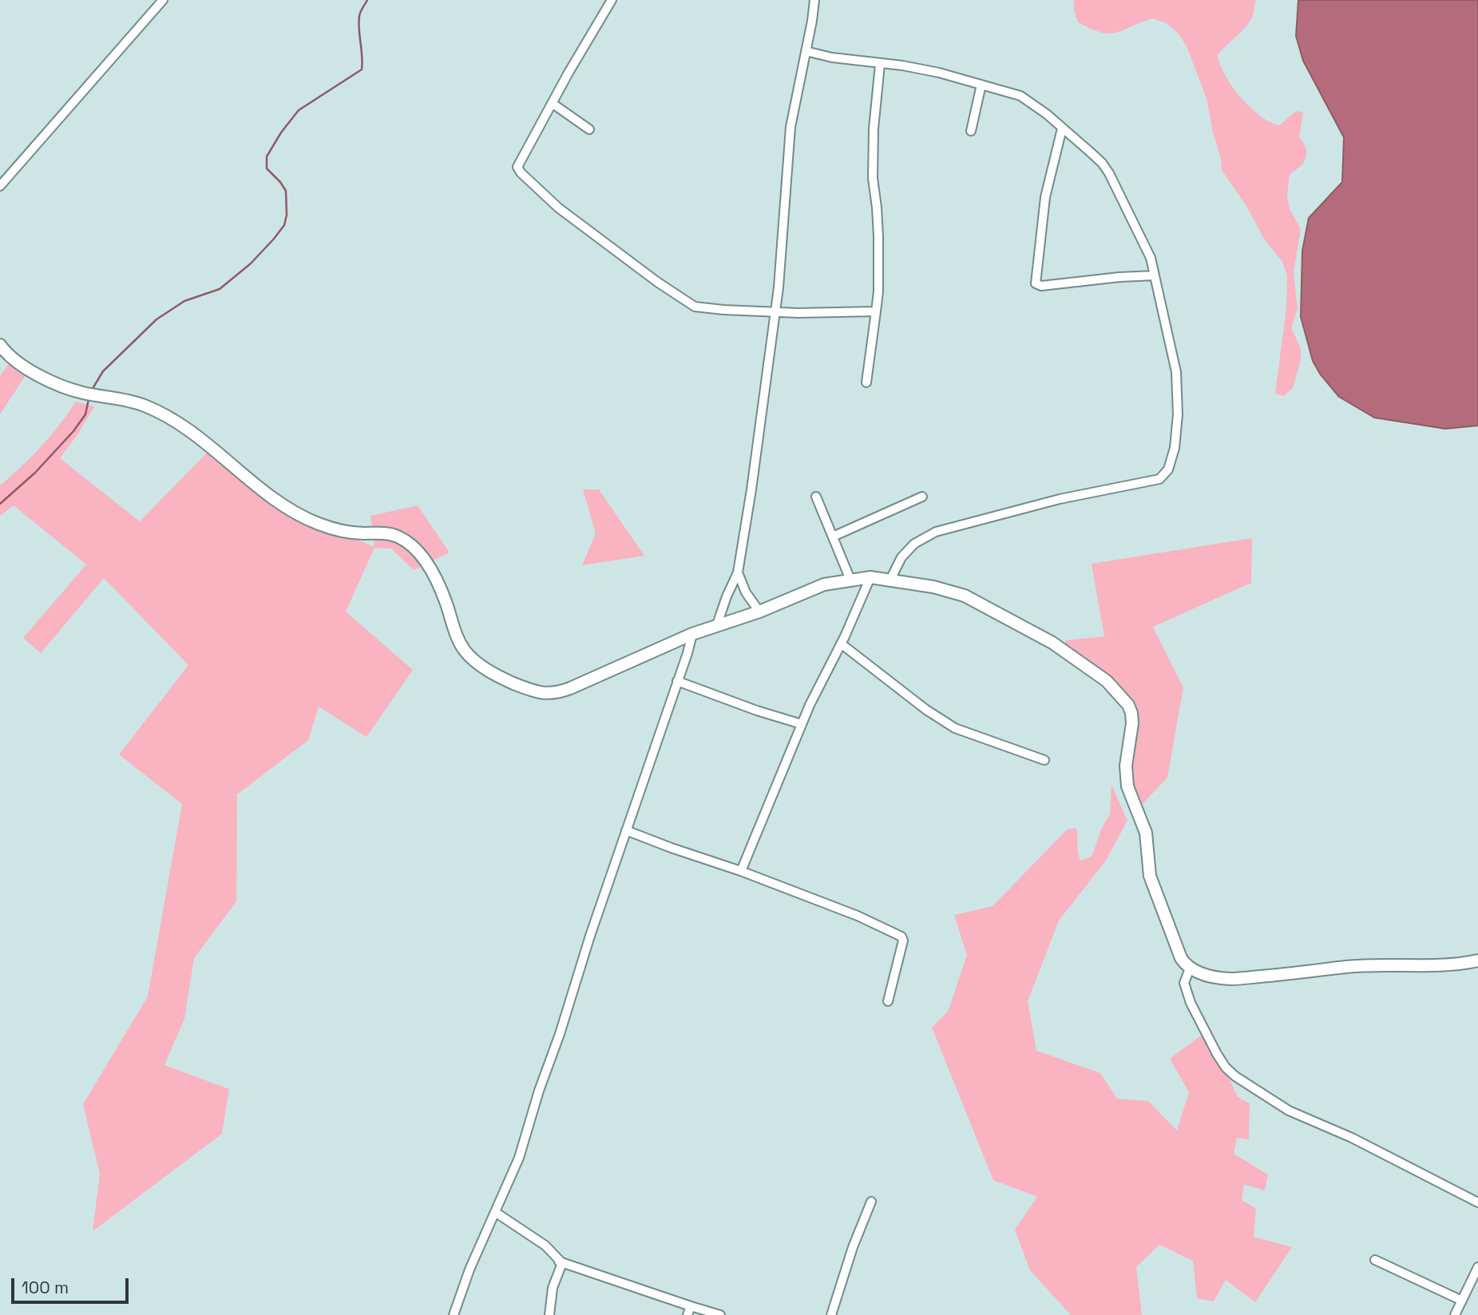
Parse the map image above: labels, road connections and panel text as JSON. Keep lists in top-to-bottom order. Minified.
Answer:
{"scale_bar":"100 m"}
